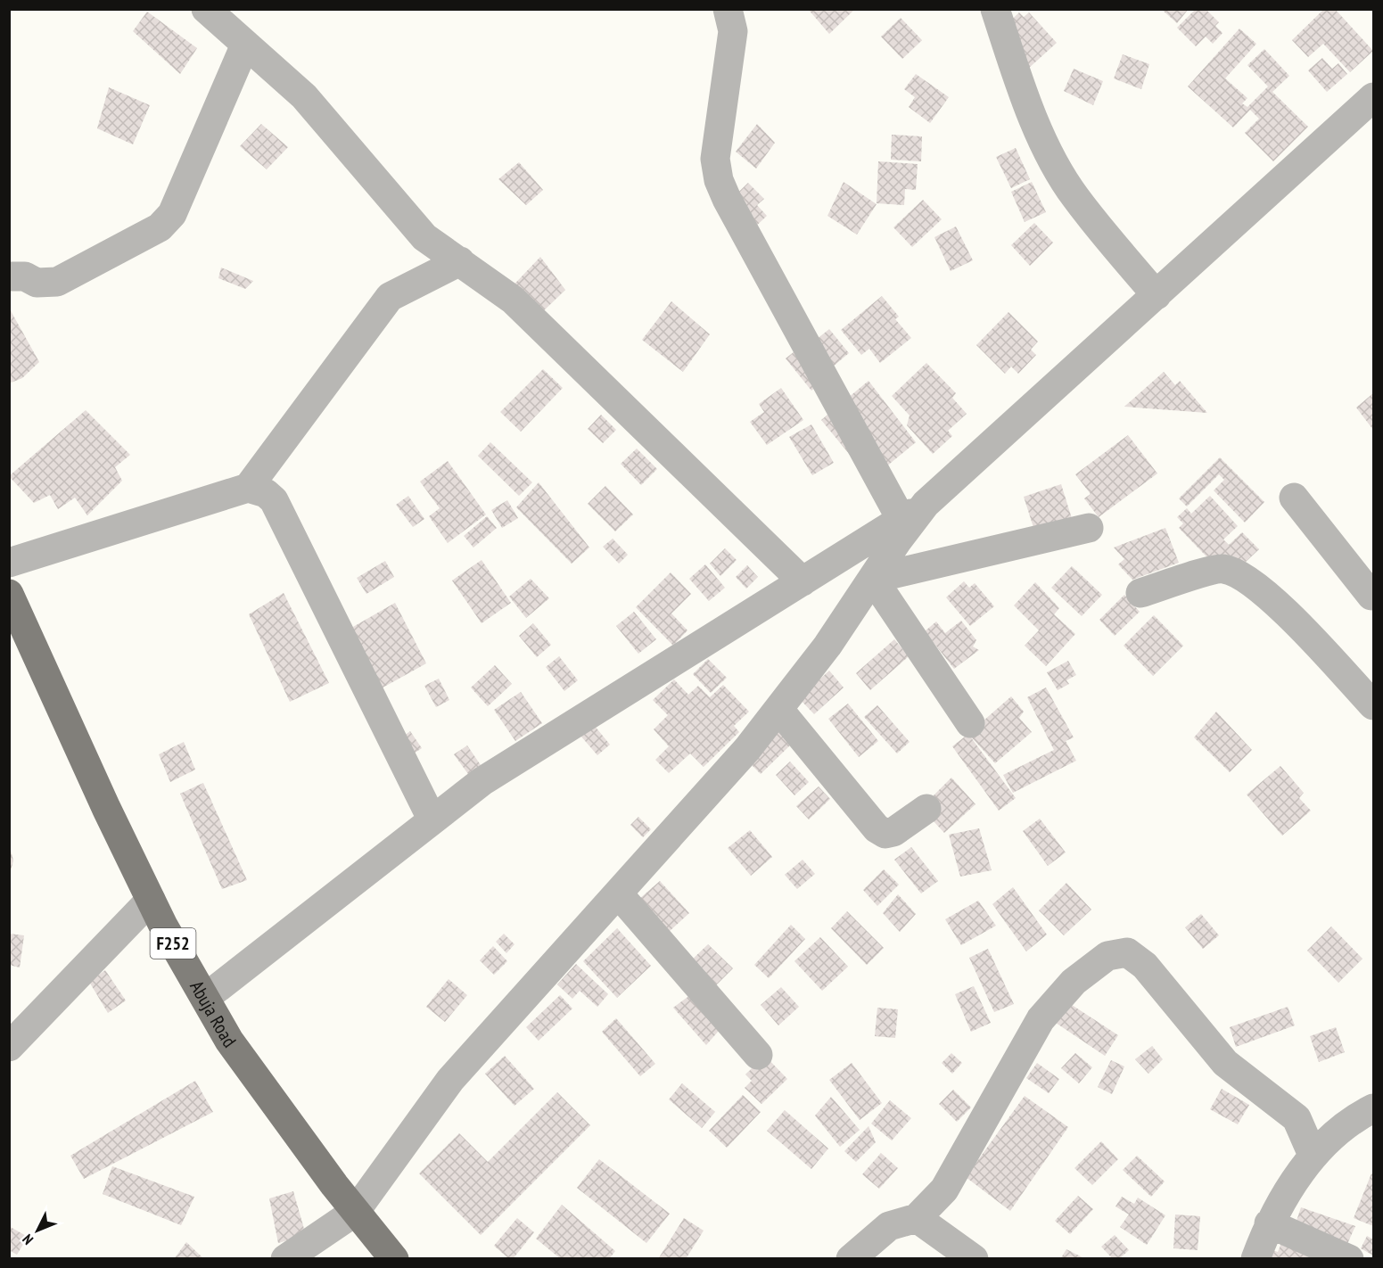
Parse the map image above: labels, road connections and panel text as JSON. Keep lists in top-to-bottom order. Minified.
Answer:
{"streets":{"main road":["F252","Abuja Road"]},"north":"bottom left"}
